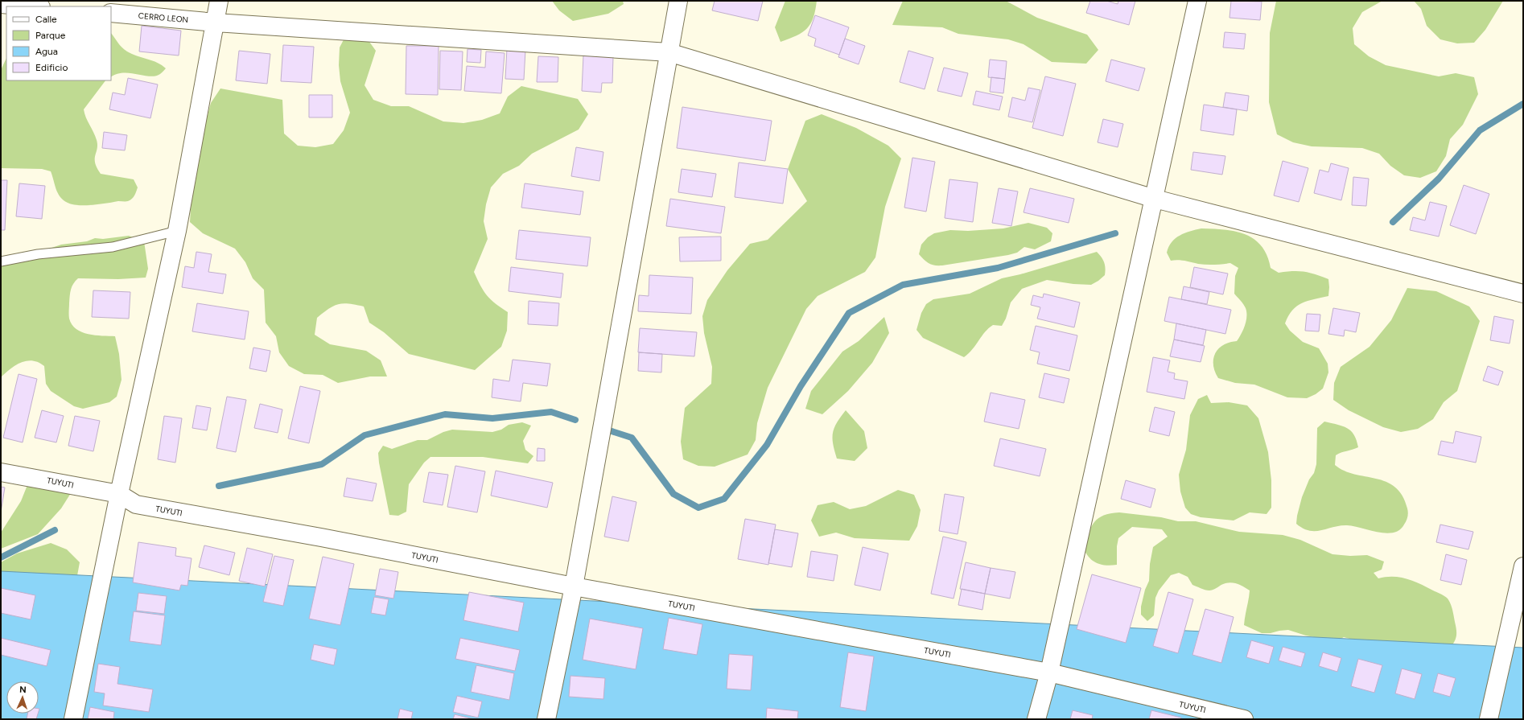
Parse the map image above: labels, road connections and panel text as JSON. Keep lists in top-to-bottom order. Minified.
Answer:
{"streets":{"street":["CERRO LEON","TUYUTI"]},"legend":["Calle","Parque","Agua","Edificio"],"north":"top"}
